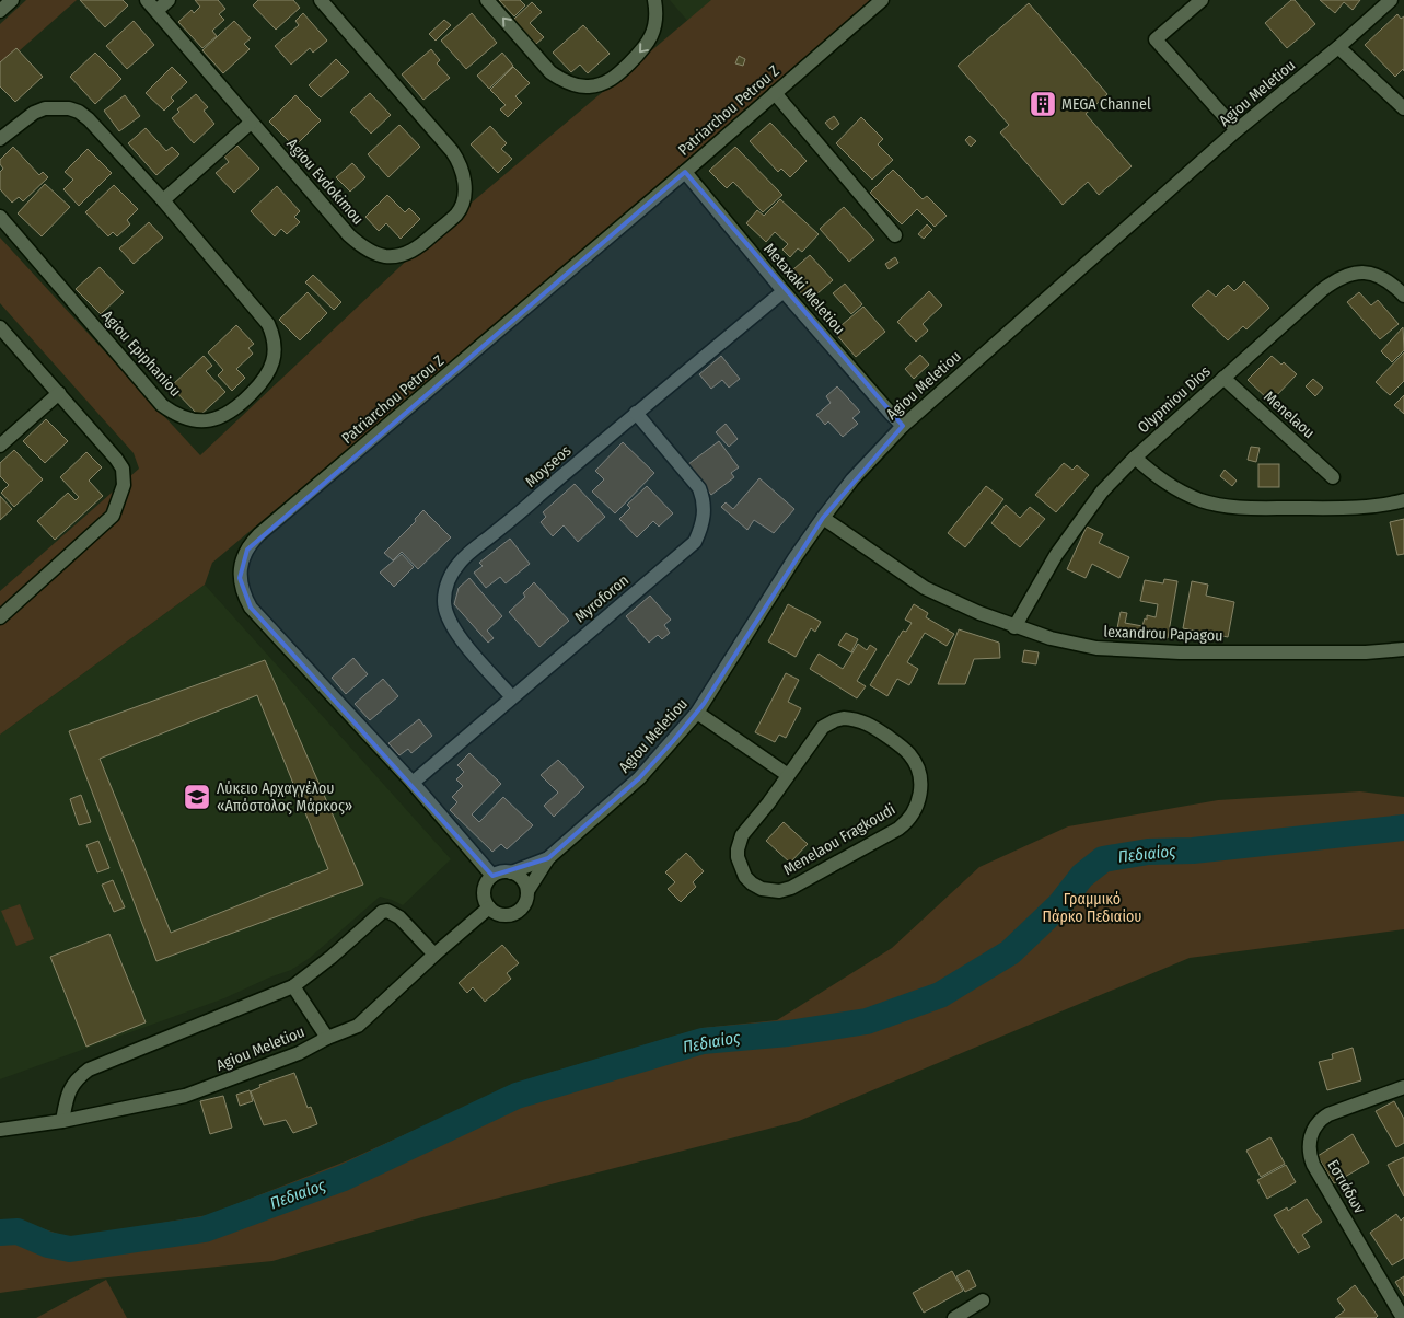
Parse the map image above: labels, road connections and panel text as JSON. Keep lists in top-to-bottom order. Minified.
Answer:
{"streets":{"street":["Agiou Meletiou","Patriarchou Petrou Z","Agiou Evdokimou","Metaxaki Meletiou","Agiou Epiphaniou","Olypmiou Dios","Menelaou","Moyseos","Myroforon","lexandrou Papagou","Menelaou Fragkoudi","Εστιάδων"]},"crossings":[["Agiou Meletiou","Patriarchou Petrou Z"],["Agiou Meletiou","Metaxaki Meletiou"],["Agiou Meletiou","lexandrou Papagou"],["Patriarchou Petrou Z","Metaxaki Meletiou"],["Patriarchou Petrou Z","Myroforon"],["Metaxaki Meletiou","Moyseos"],["Olypmiou Dios","Menelaou"],["Olypmiou Dios","lexandrou Papagou"],["Moyseos","Myroforon"]],"water":["Πεδιαίος"],"parks":["Γραμμικό Πάρκο Πεδιαίου"],"places":{"building":["MEGA Channel"],"school or university":["Λύκειο Αρχαγγέλου «Απόστολος Μάρκος»"]}}
